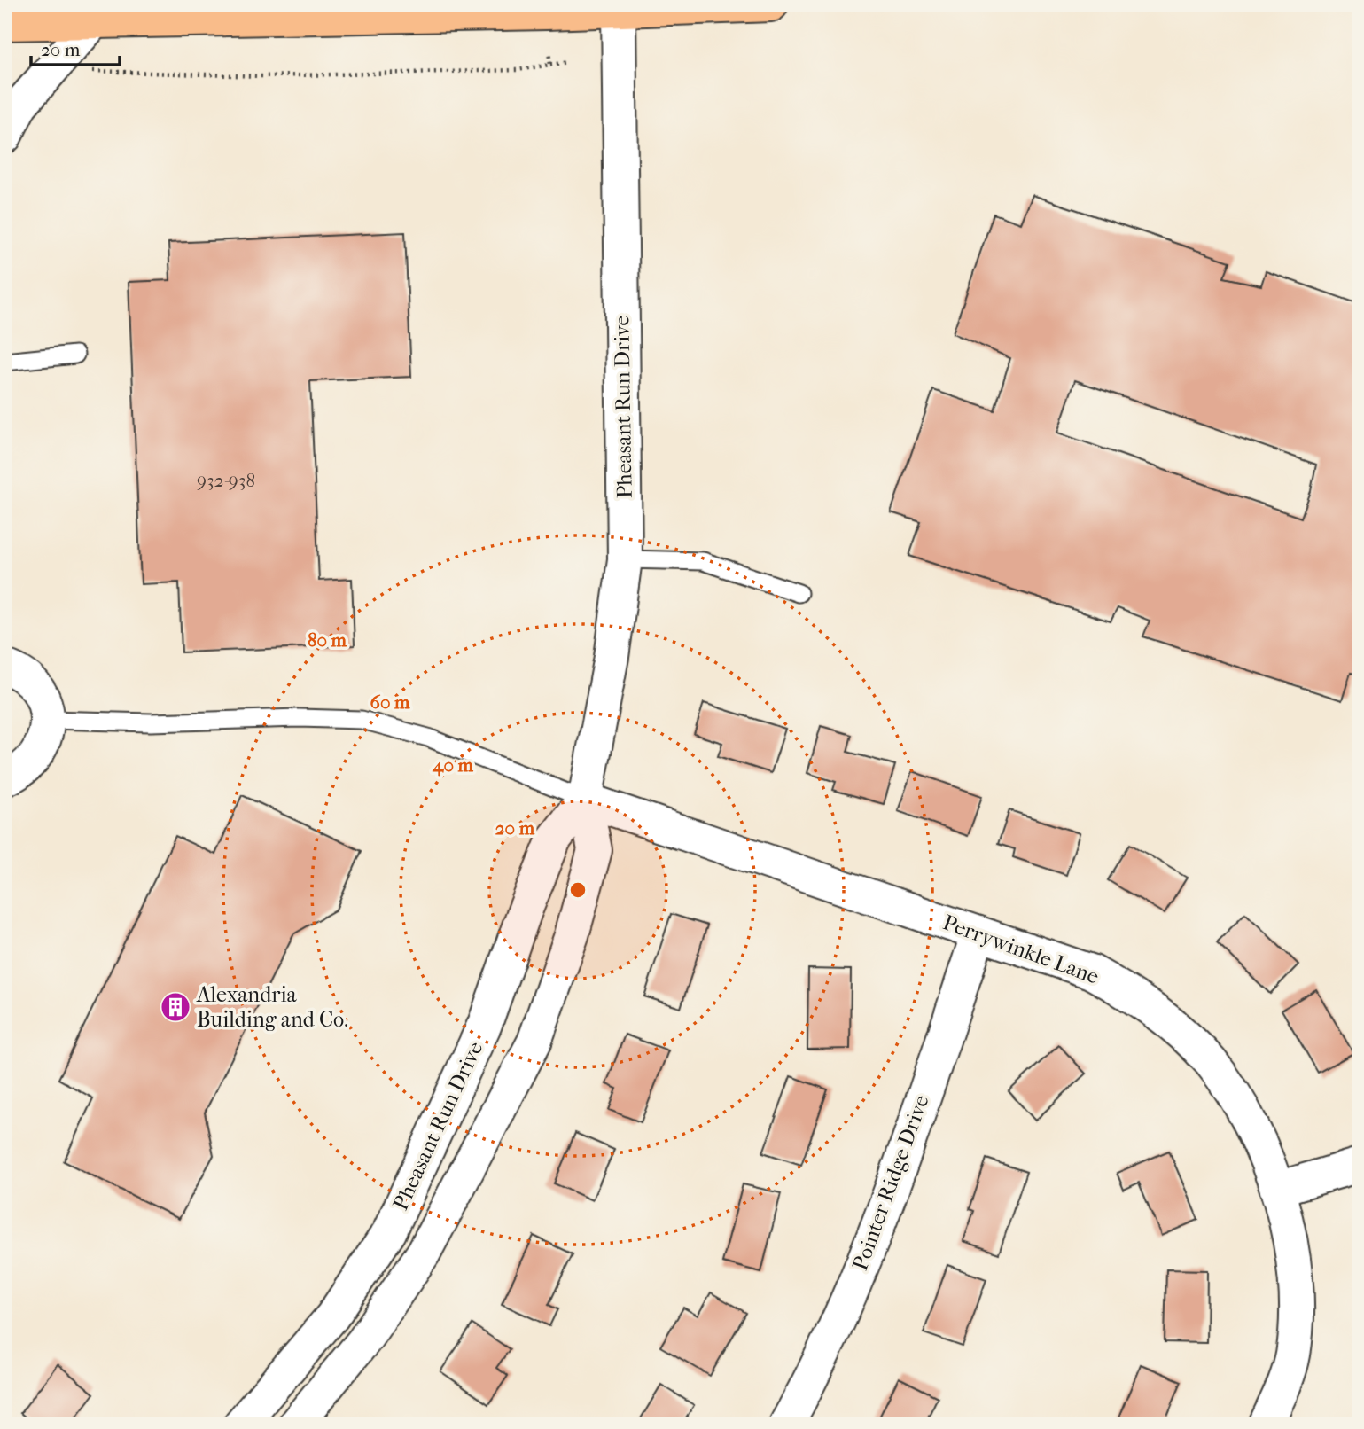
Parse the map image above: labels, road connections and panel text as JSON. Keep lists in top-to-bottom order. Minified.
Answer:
{"streets":{"street":["Pheasant Run Drive","Perrywinkle Lane","Pointer Ridge Drive"]},"crossings":[["Pheasant Run Drive","Perrywinkle Lane"],["Perrywinkle Lane","Pointer Ridge Drive"]],"places":{"building":["Alexandria Building and Co."]},"house_numbers":["932-938"],"scale_bar":"20 m","rings":["80 m","60 m","40 m","20 m"]}
